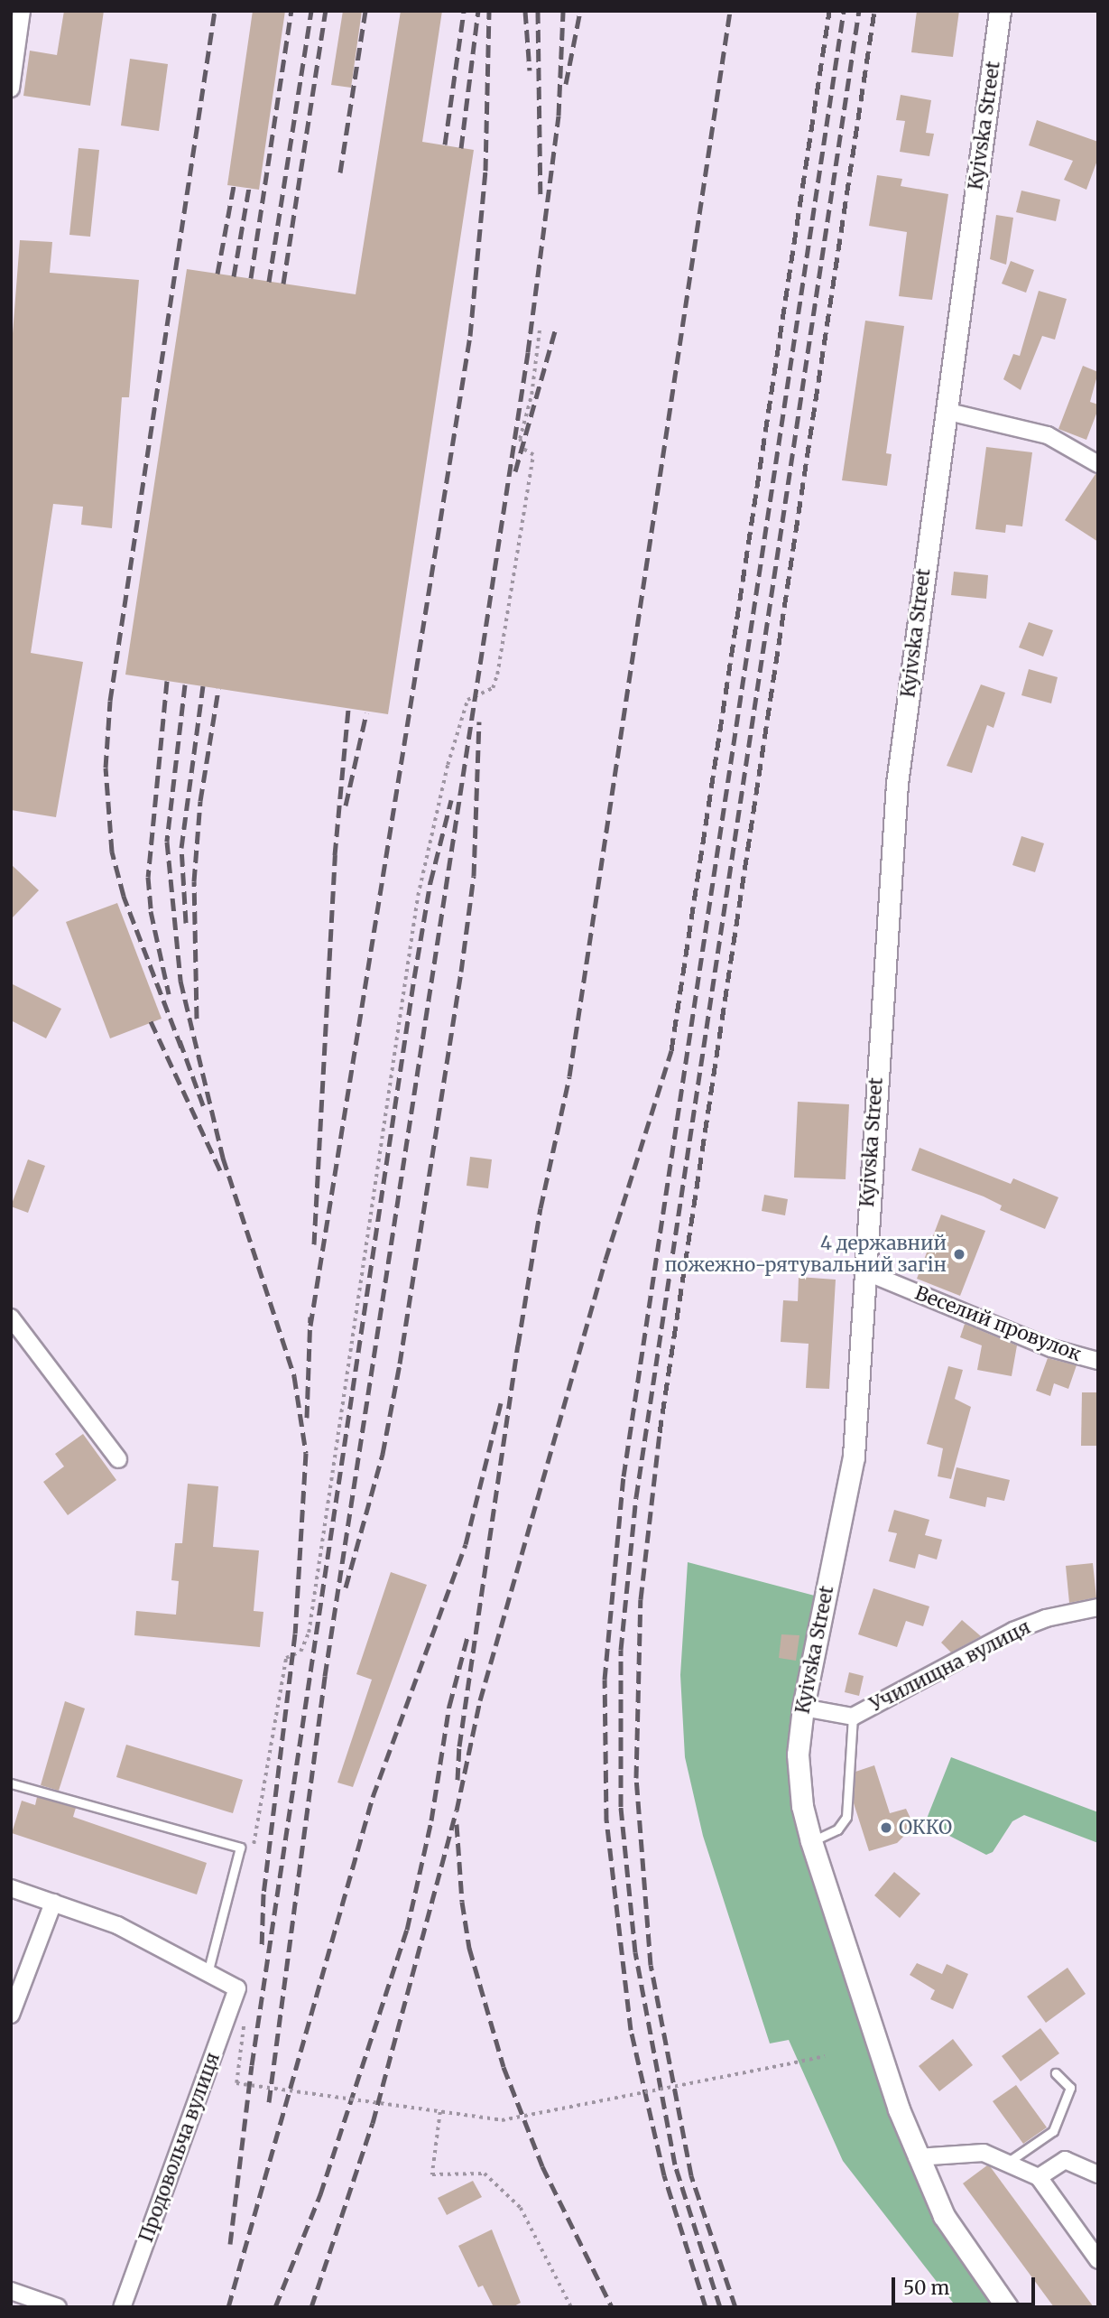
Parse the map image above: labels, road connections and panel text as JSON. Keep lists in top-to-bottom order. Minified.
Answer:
{"streets":{"street":["Kyivska Street","Веселий провулок","Училищна вулиця","Продовольча вулиця"]},"crossings":[["Kyivska Street","Веселий провулок"],["Kyivska Street","Училищна вулиця"]],"places":["4 державний пожежно-рятувальний загін","ОККО"],"scale_bar":"50 m"}
